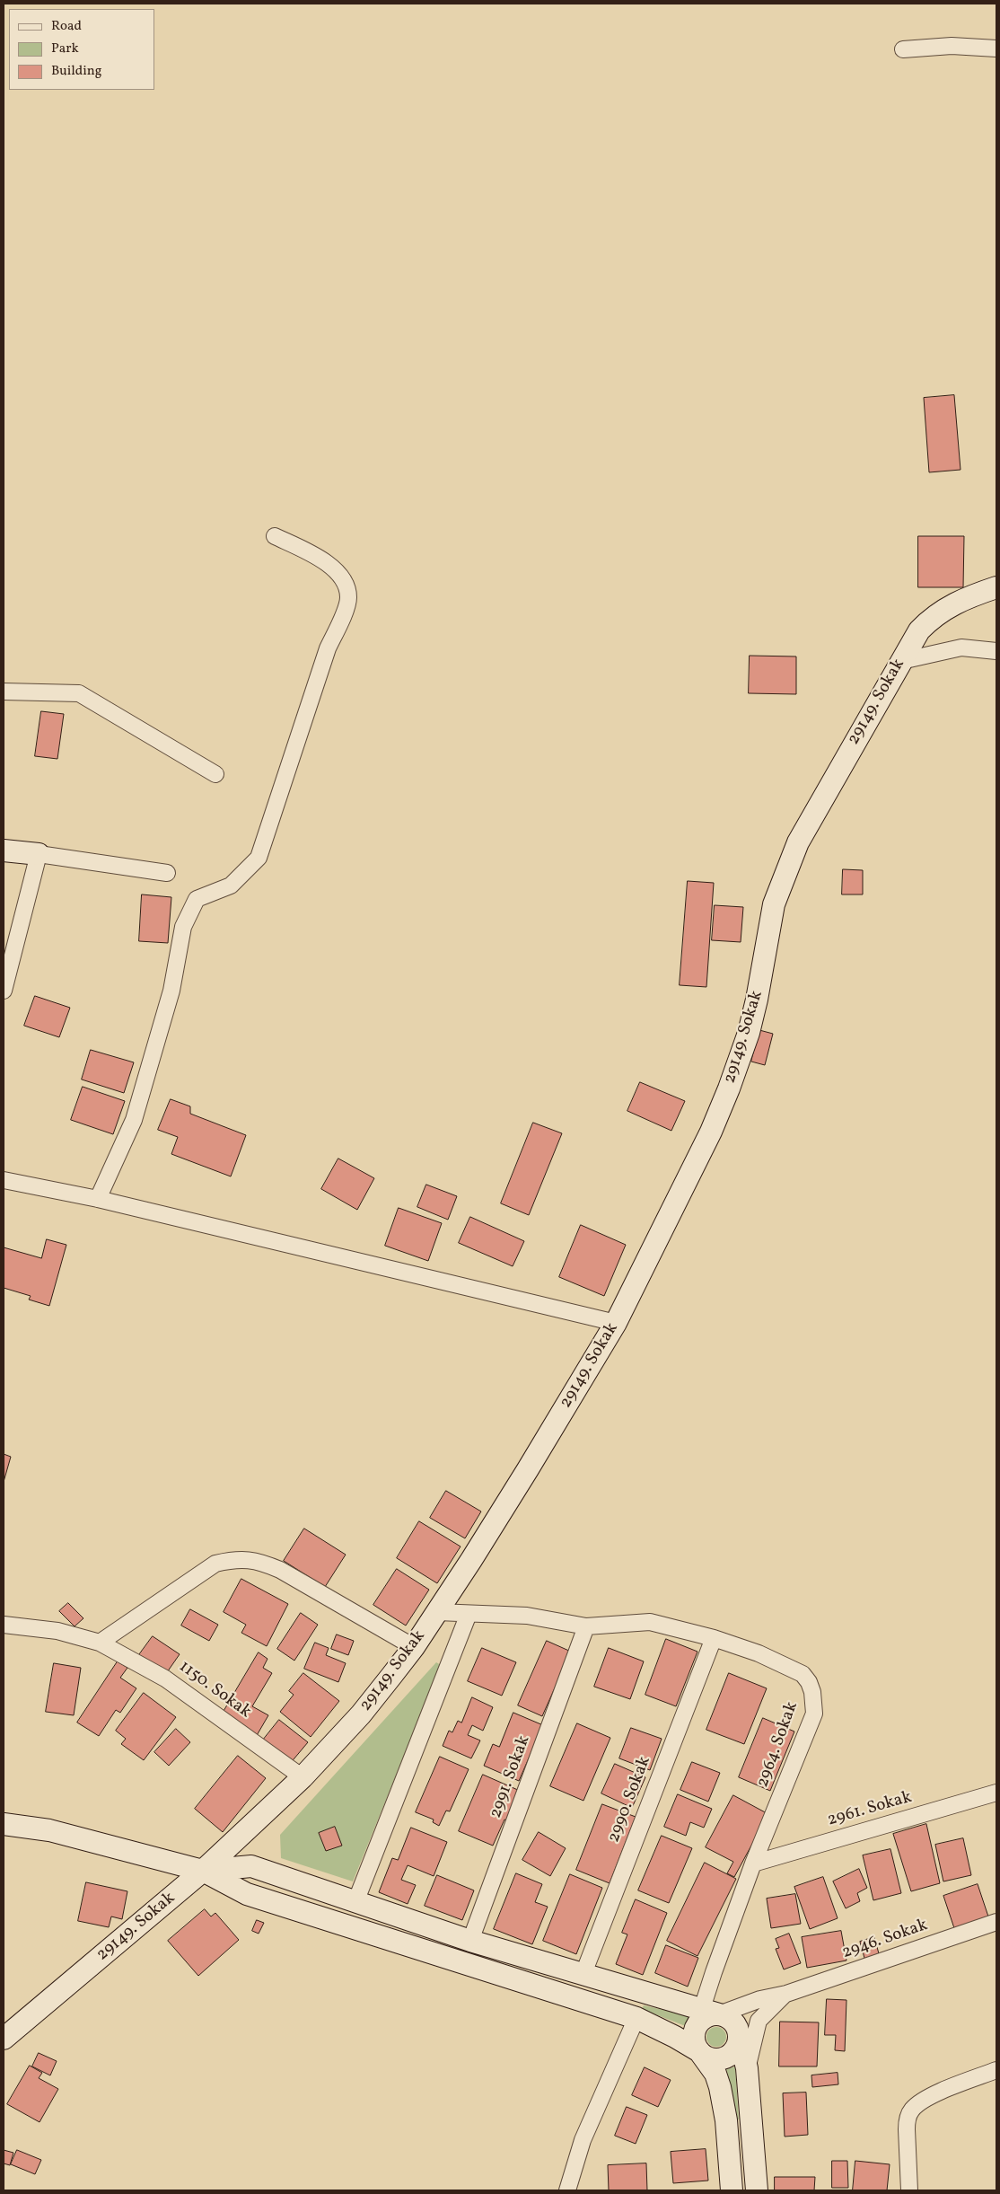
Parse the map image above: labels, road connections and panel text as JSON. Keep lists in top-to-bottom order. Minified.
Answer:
{"streets":{"street":["29149. Sokak","1150. Sokak","2964. Sokak","2991. Sokak","2990. Sokak","2961. Sokak","2946. Sokak"]},"crossings":[["29149. Sokak","1150. Sokak"],["29149. Sokak","2964. Sokak"],["2964. Sokak","2991. Sokak"],["2964. Sokak","2990. Sokak"],["2964. Sokak","2961. Sokak"],["2964. Sokak","2946. Sokak"]],"legend":["Road","Park","Building"]}
